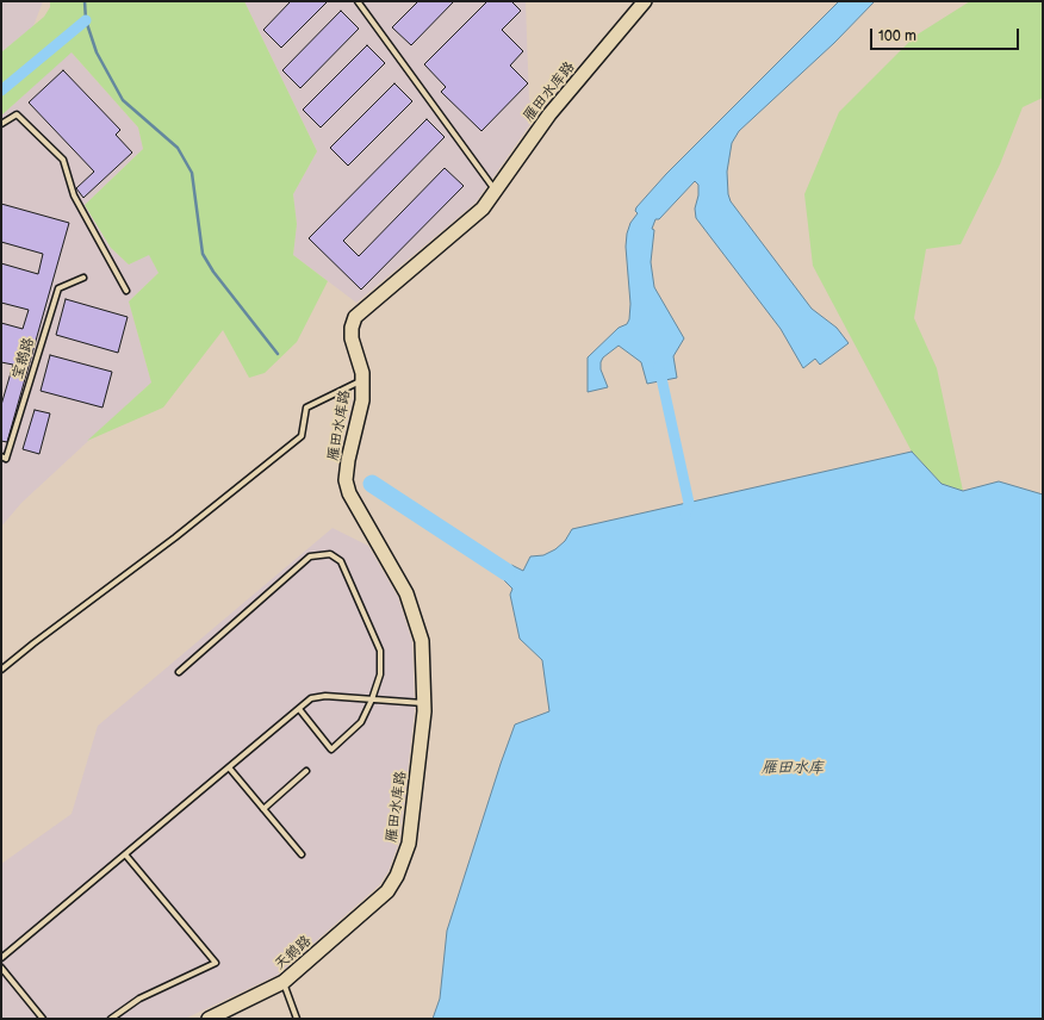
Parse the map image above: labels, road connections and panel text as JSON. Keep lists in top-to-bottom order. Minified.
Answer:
{"streets":{"main road":["雁田水库路","天鹅路"],"lane":["宝鹅路"]},"crossings":[["雁田水库路","天鹅路"]],"water":["雁田水库"],"scale_bar":"100 m"}
